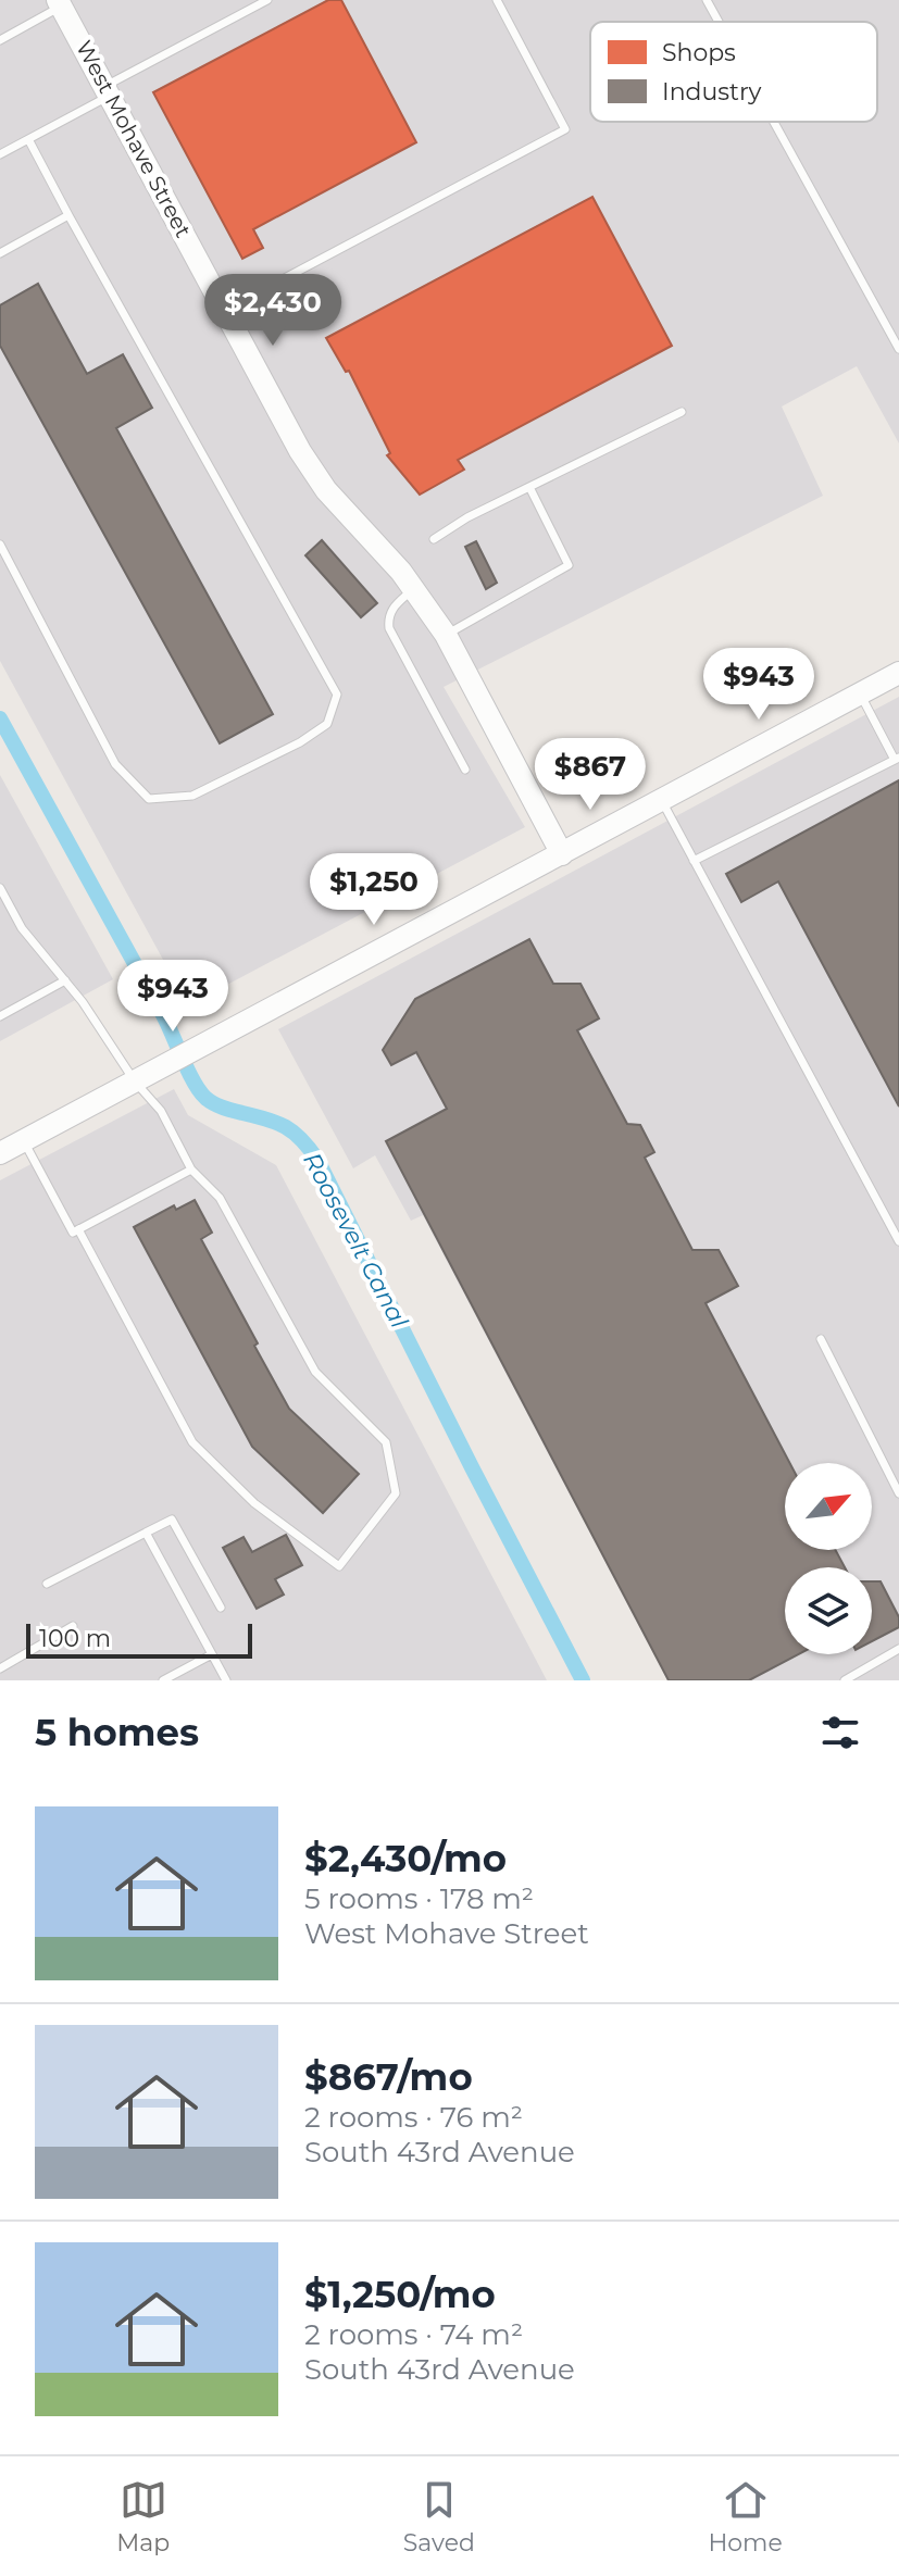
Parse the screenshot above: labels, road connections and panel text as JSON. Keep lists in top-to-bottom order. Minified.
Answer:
{"streets":{"main road":["West Mohave Street"]},"water":["Roosevelt Canal"],"legend":["Shops","Industry"],"scale_bar":"100 m","north":"top right","page":{"price":["$2,430","$943","$867","$1,250","$943"],"scale":"100 m","heading":"5 homes","list":[{"name":"$2,430/mo","note":"5 rooms · 178 m² · West Mohave Street"},{"name":"$867/mo","note":"2 rooms · 76 m² · South 43rd Avenue"},{"name":"$1,250/mo","note":"2 rooms · 74 m² · South 43rd Avenue"}],"tabs":["Map","Saved","Home"]}}
